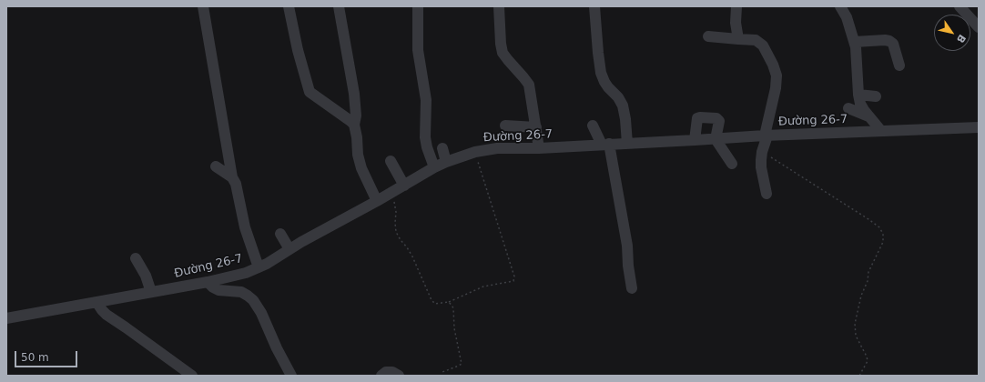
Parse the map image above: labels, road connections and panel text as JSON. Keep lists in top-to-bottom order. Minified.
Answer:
{"streets":{"street":["Đường 26-7"]},"scale_bar":"50 m","north":"bottom right"}
